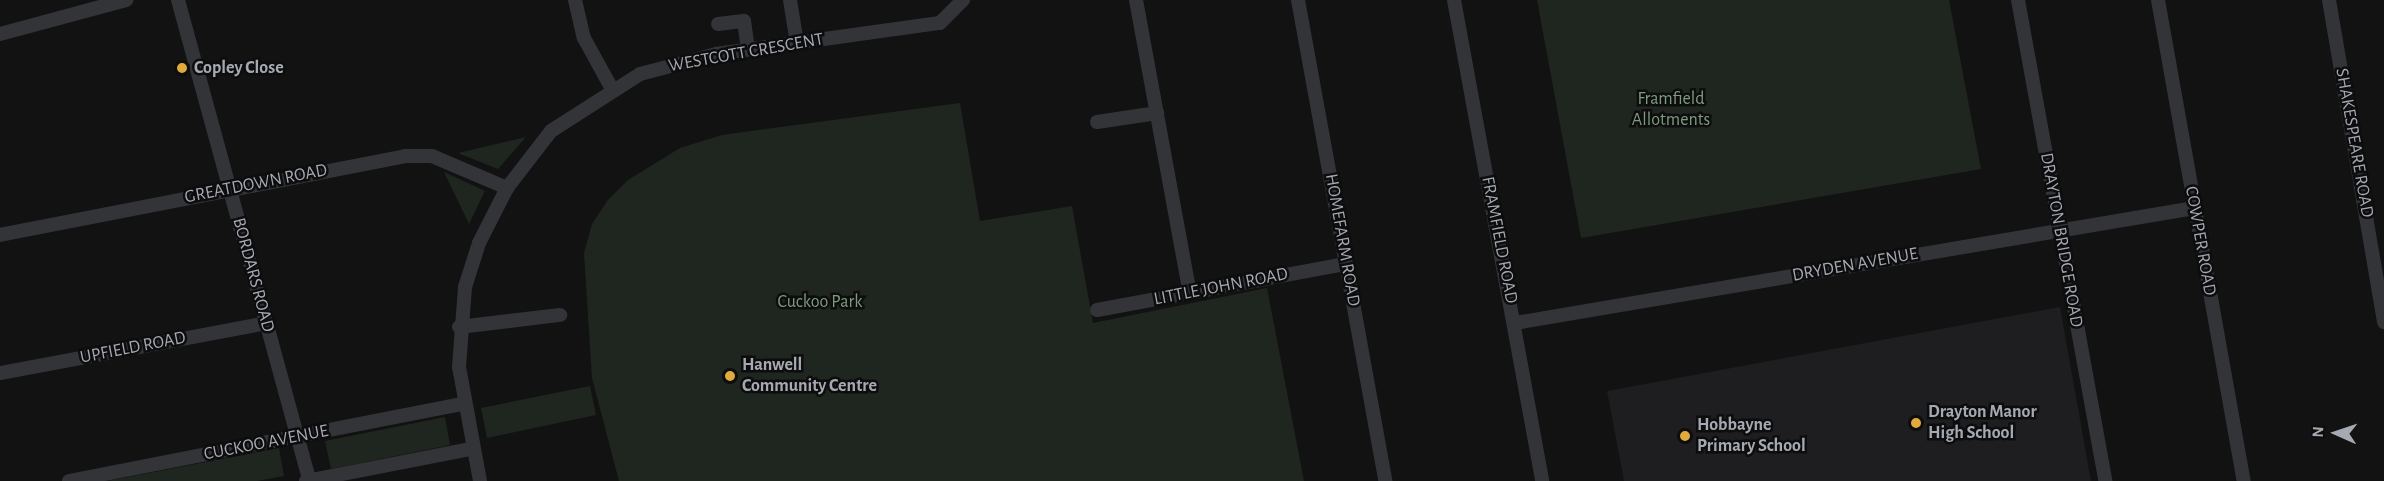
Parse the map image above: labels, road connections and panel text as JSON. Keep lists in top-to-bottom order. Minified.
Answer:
{"streets":{"street":["WESTCOTT CRESCENT","SHAKESPEARE ROAD","GREATDOWN ROAD","HOMEFARM ROAD","FRAMFIELD ROAD","DRAYTON BRIDGE ROAD","COWPER ROAD","DRYDEN AVENUE","BORDARS ROAD","LITTLE JOHN ROAD","UPFIELD ROAD","CUCKOO AVENUE"]},"crossings":[["WESTCOTT CRESCENT","GREATDOWN ROAD"],["WESTCOTT CRESCENT","CUCKOO AVENUE"],["GREATDOWN ROAD","BORDARS ROAD"],["HOMEFARM ROAD","LITTLE JOHN ROAD"],["FRAMFIELD ROAD","DRYDEN AVENUE"],["DRAYTON BRIDGE ROAD","DRYDEN AVENUE"],["COWPER ROAD","DRYDEN AVENUE"],["BORDARS ROAD","UPFIELD ROAD"],["BORDARS ROAD","CUCKOO AVENUE"]],"parks":["Framfield Allotments","Cuckoo Park"],"places":["Copley Close","Hanwell Community Centre","Drayton Manor High School","Hobbayne Primary School"],"north":"left"}
